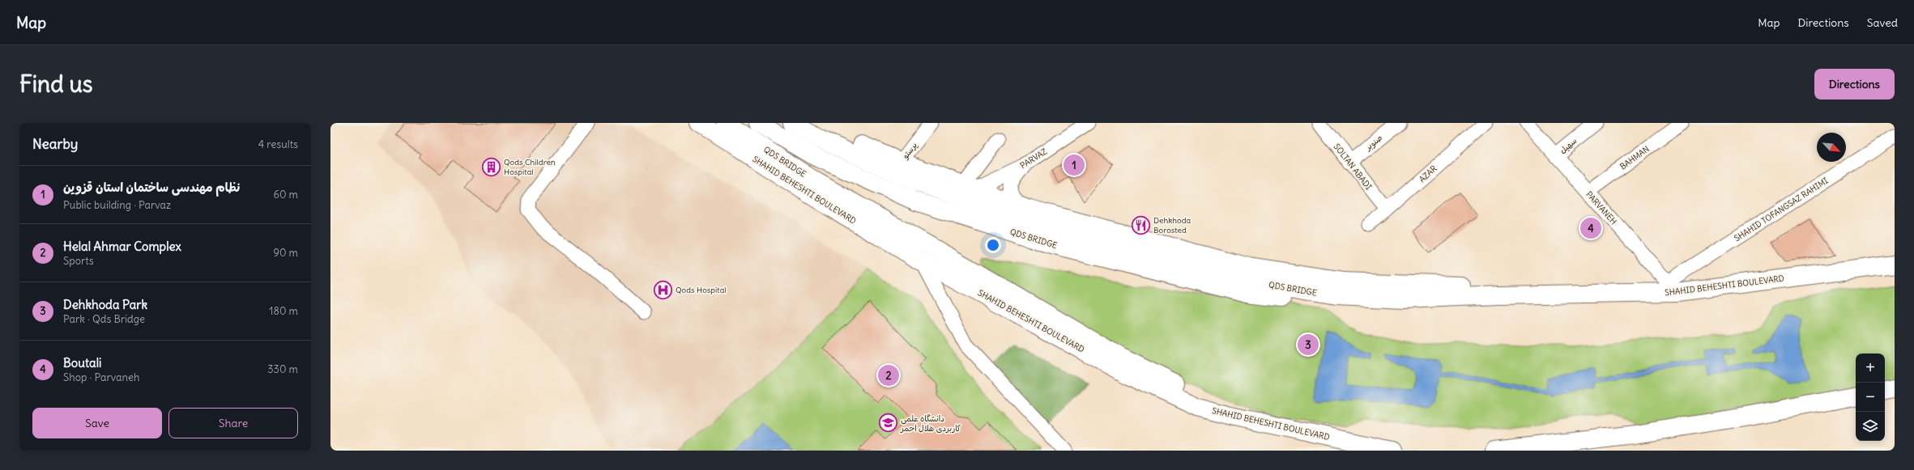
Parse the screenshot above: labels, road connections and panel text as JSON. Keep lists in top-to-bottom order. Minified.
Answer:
{"streets":{"main road":["QDS BRIDGE","SHAHID BEHESHTI BOULEVARD"],"street":["صنوبر","سهیل","پرستو","BAHMAN","PARVAZ","SOLTAN ABADI","AZAR","PARVANEH","SHAHID TOFANGSAZ RAHIMI"]},"crossings":[["صنوبر","SOLTAN ABADI"],["سهیل","PARVANEH"],["BAHMAN","PARVANEH"],["QDS BRIDGE","SHAHID BEHESHTI BOULEVARD"],["SOLTAN ABADI","AZAR"],["SHAHID BEHESHTI BOULEVARD","PARVANEH"],["SHAHID BEHESHTI BOULEVARD","SHAHID TOFANGSAZ RAHIMI"],["PARVANEH","SHAHID TOFANGSAZ RAHIMI"]],"places":{"building":["Qods Children Hospital"],"restaurant":["Dehkhoda Borosted"],"hospital":["Qods Hospital"],"school or university":["دانشگاه علمی کاربردی هلال احمر"]},"north":"bottom right","page":{"header":"Map","nav":["Map","Directions","Saved"],"buttons":["Directions",["Save","Share"]],"title":"Find us","heading":["Nearby","4 results"],"pins":["1","4","3","2"],"list":[{"mark":"1","name":"نظام مهندسی ساختمان استان قزوین","note":"Public building · Parvaz","value":"60 m"},{"mark":"2","name":"Helal Ahmar Complex","note":"Sports","value":"90 m"},{"mark":"3","name":"Dehkhoda Park","note":"Park · Qds Bridge","value":"180 m"},{"mark":"4","name":"Boutali","note":"Shop · Parvaneh","value":"330 m"}],"map_buttons":["+","−"]}}
